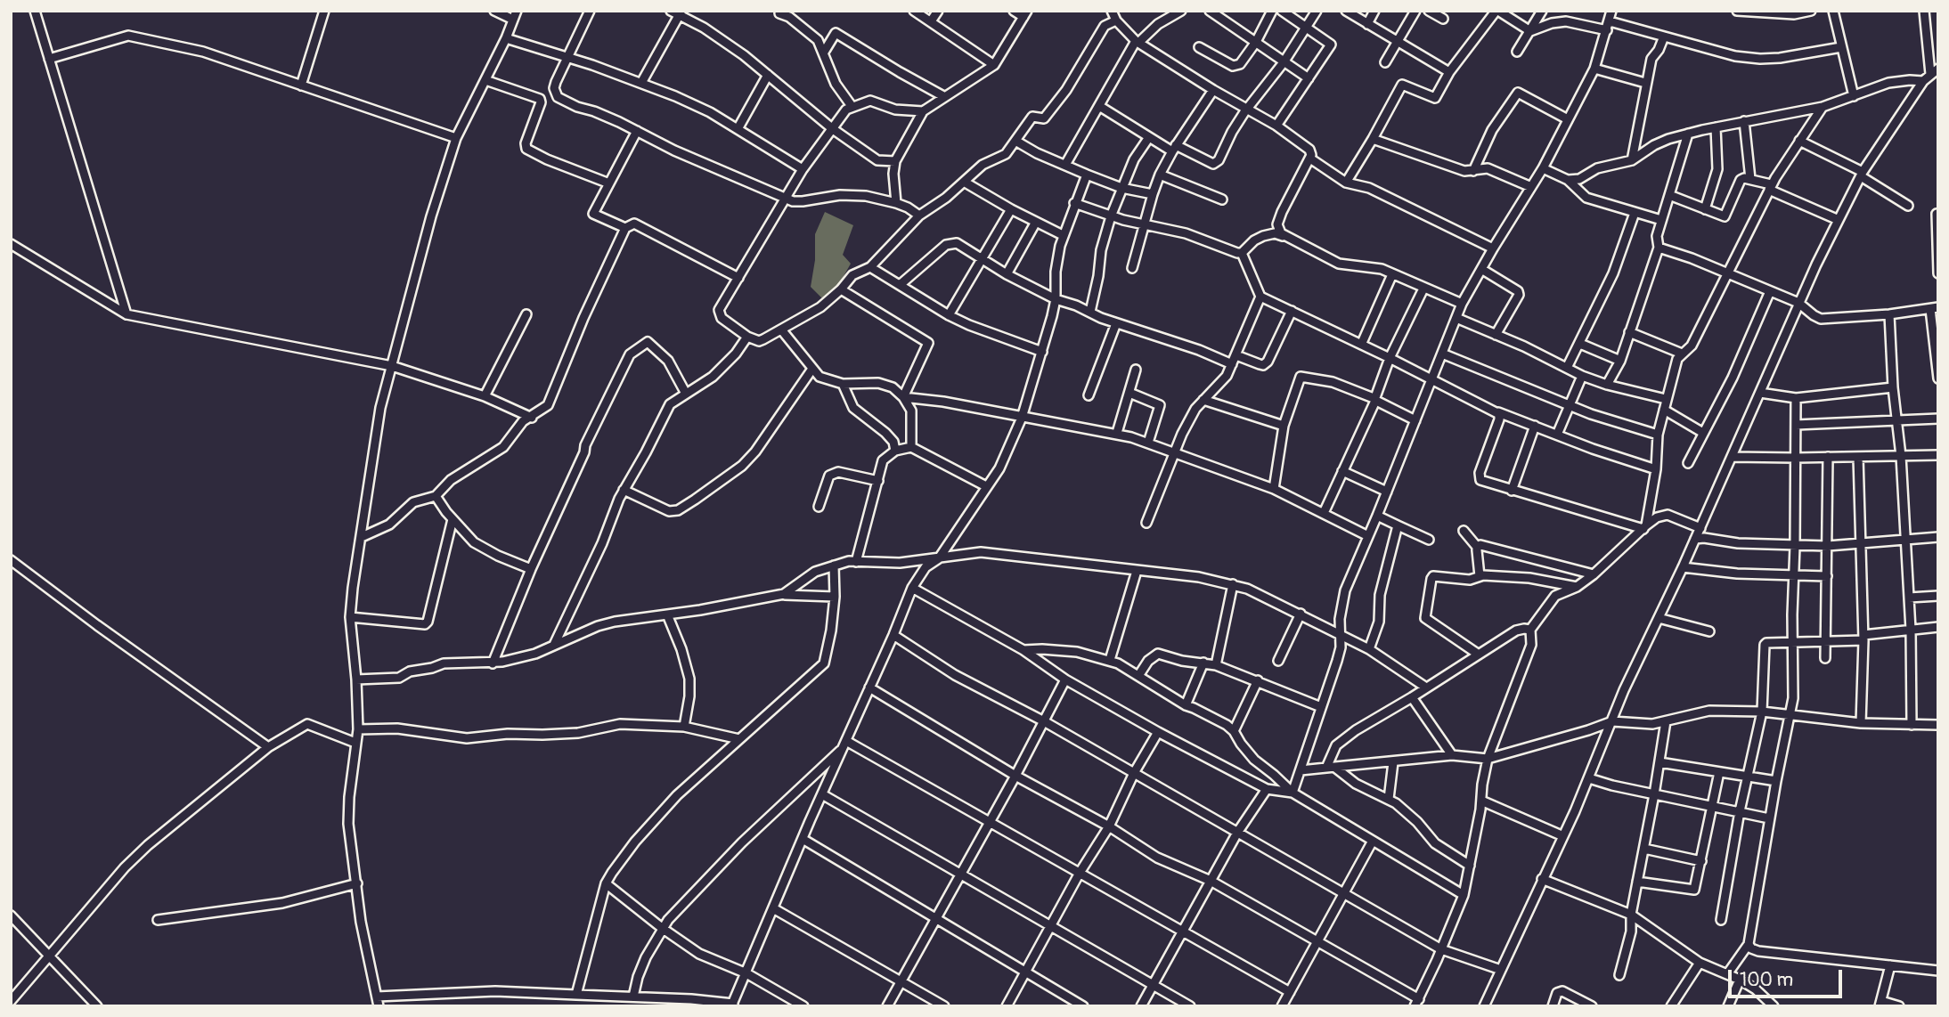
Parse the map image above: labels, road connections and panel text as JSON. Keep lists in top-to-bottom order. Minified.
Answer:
{"scale_bar":"100 m"}
